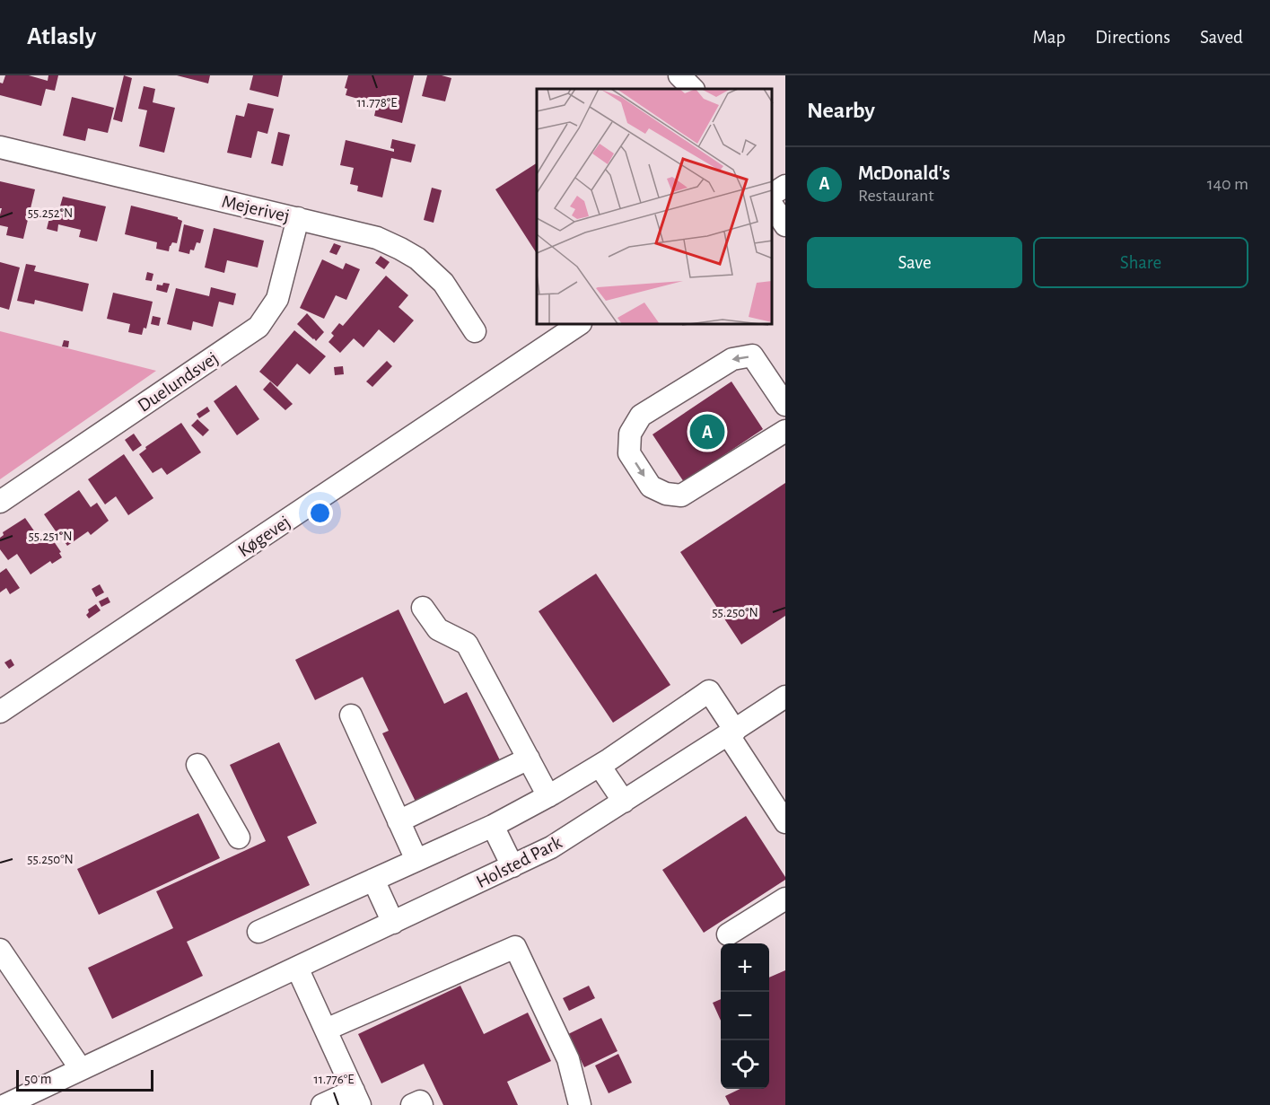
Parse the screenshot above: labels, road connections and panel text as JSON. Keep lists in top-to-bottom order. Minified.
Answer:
{"streets":{"street":["Mejerivej","Duelundsvej","Køgevej","Holsted Park"]},"crossings":[["Mejerivej","Duelundsvej"]],"scale_bar":"50 m","page":{"header":"Atlasly","nav":["Map","Directions","Saved"],"heading":"Nearby","list":[{"mark":"A","name":"McDonald's","note":"Restaurant","value":"140 m"}],"buttons":["Save","Share"],"pins":"A","map_buttons":["+","−"],"scale":"50 m"},"coordinates":["11.778°E","55.252°N","55.251°N","55.250°N","11.776°E"]}
